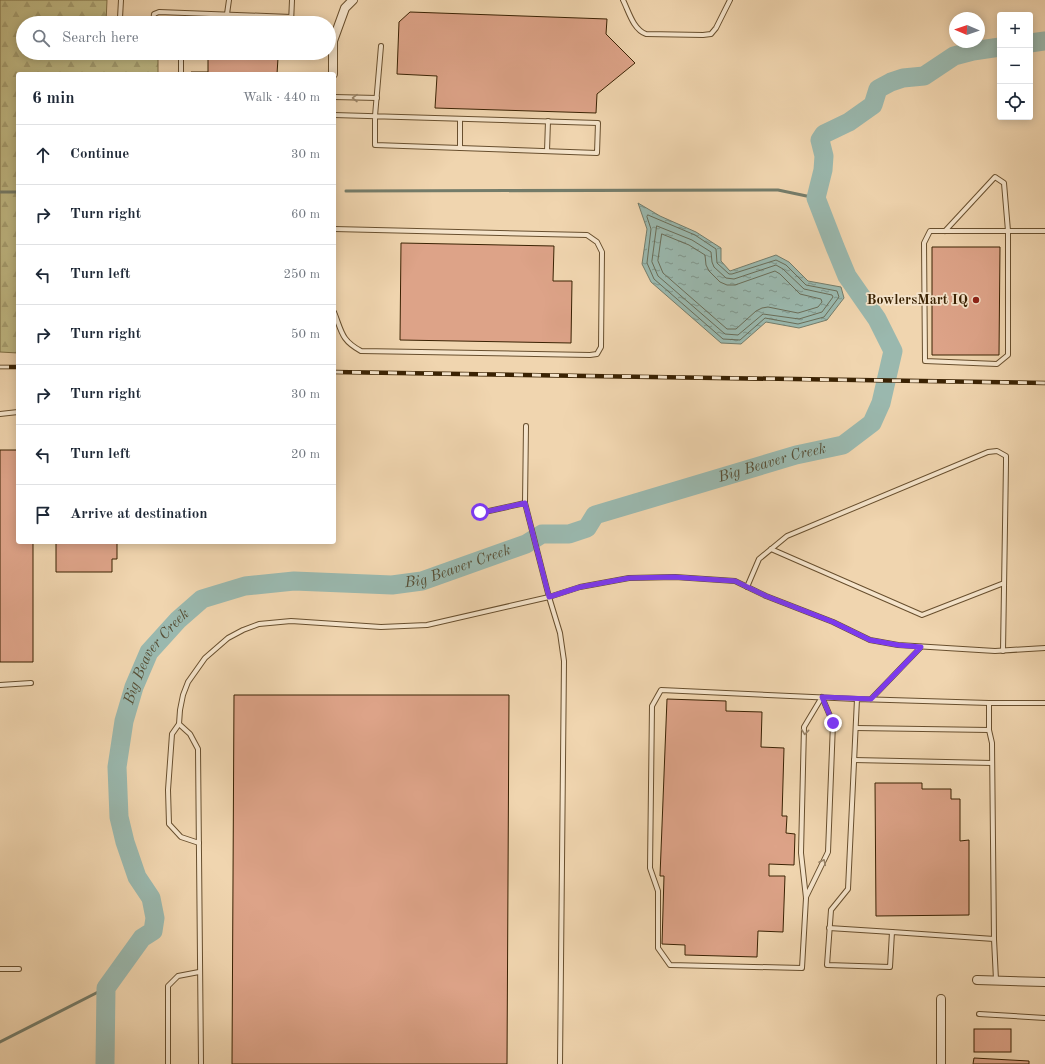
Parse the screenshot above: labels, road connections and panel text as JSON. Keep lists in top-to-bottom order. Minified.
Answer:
{"water":["Big Beaver Creek"],"places":["BowlersMart IQ"],"north":"left","page":{"map_buttons":["+","−"],"search":"Search here","heading":["6 min","Walk · 440 m"],"list":[["Continue","30 m"],["Turn right","60 m"],["Turn left","250 m"],["Turn right","50 m"],["Turn right","30 m"],["Turn left","20 m"],"Arrive at destination"]}}
